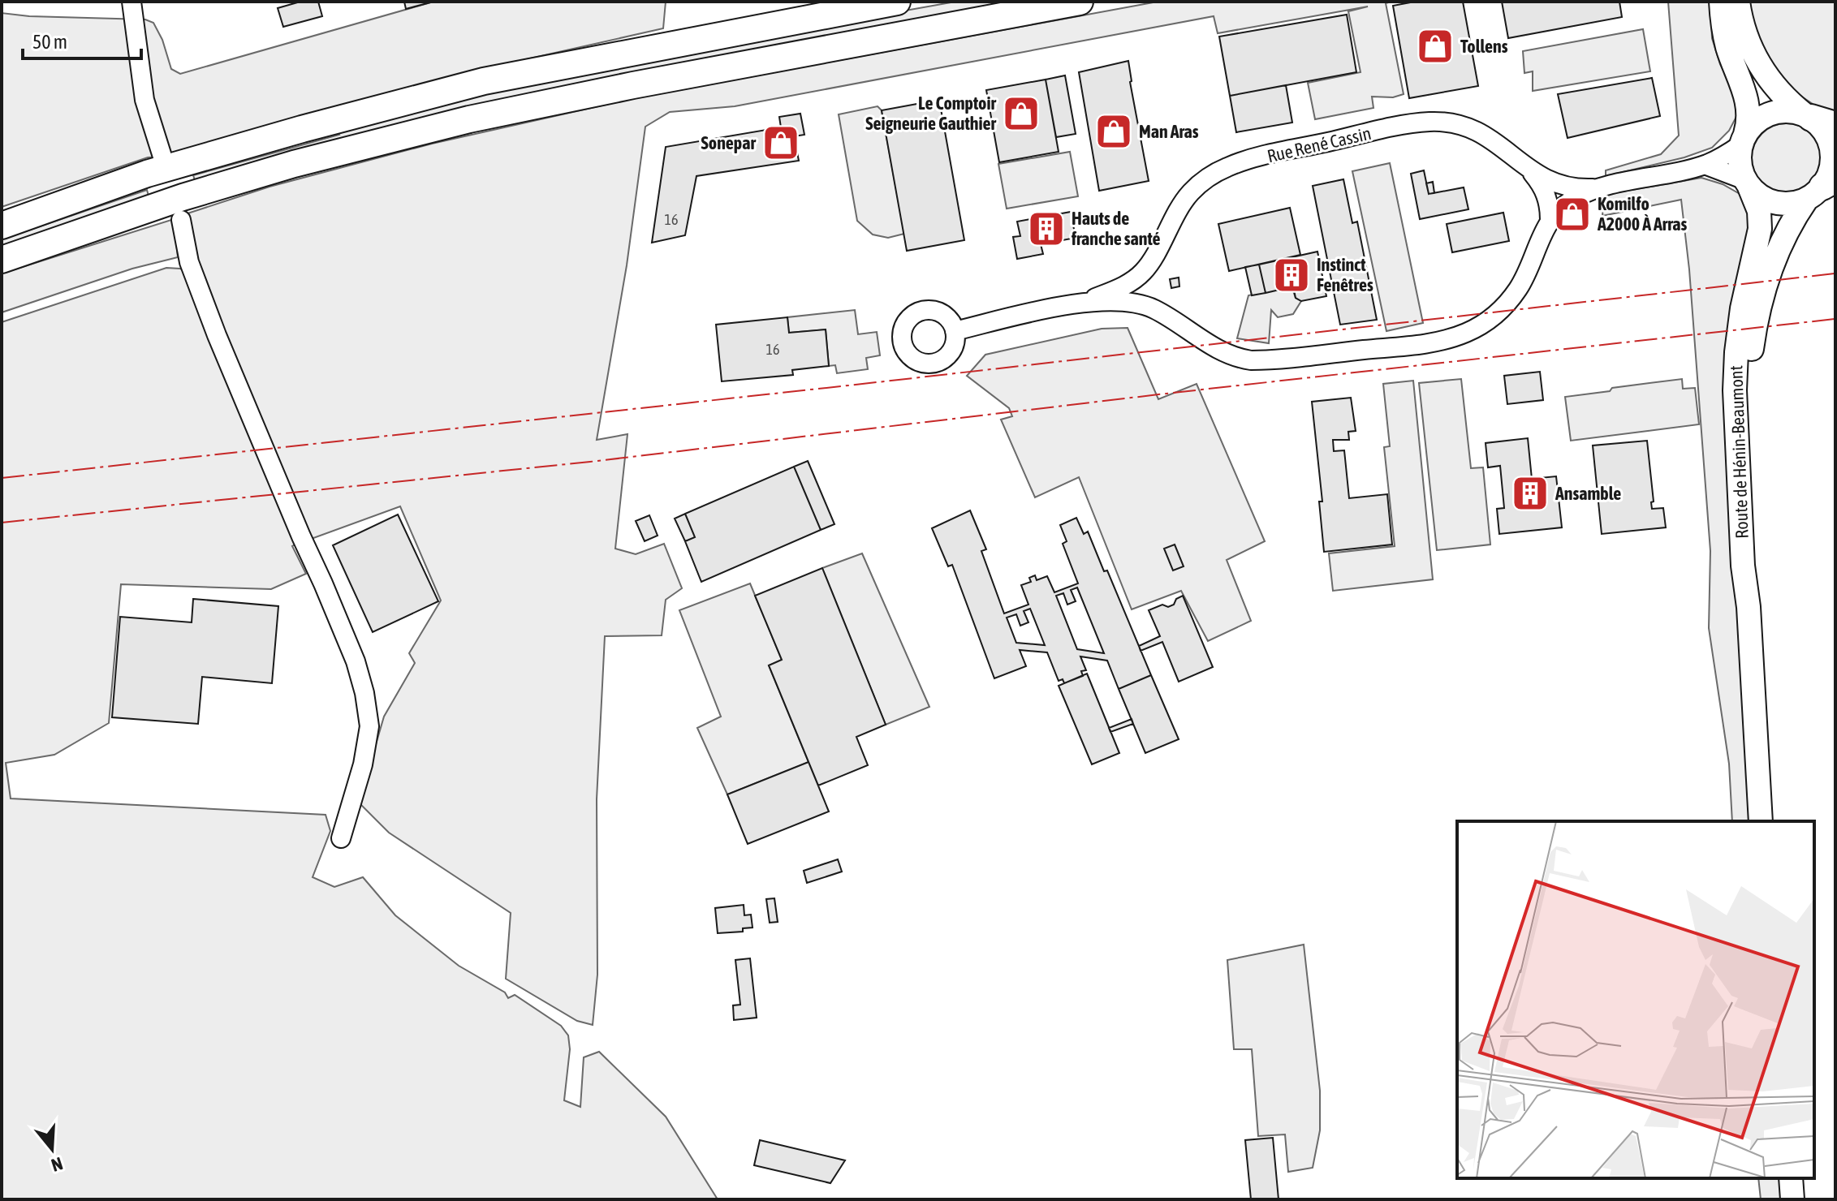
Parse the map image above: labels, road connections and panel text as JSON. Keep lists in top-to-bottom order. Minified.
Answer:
{"streets":{"main road":["Route de Hénin-Beaumont"],"street":["Rue René Cassin"]},"places":{"shop":["Tollens","Le Comptoir Seigneurie Gauthier","Man Aras","Sonepar","Komilfo A2000 À Arras"],"building":["Hauts de franche santé","Instinct Fenêtres","Ansamble"]},"house_numbers":["16","16"],"scale_bar":"50 m","north":"bottom"}
